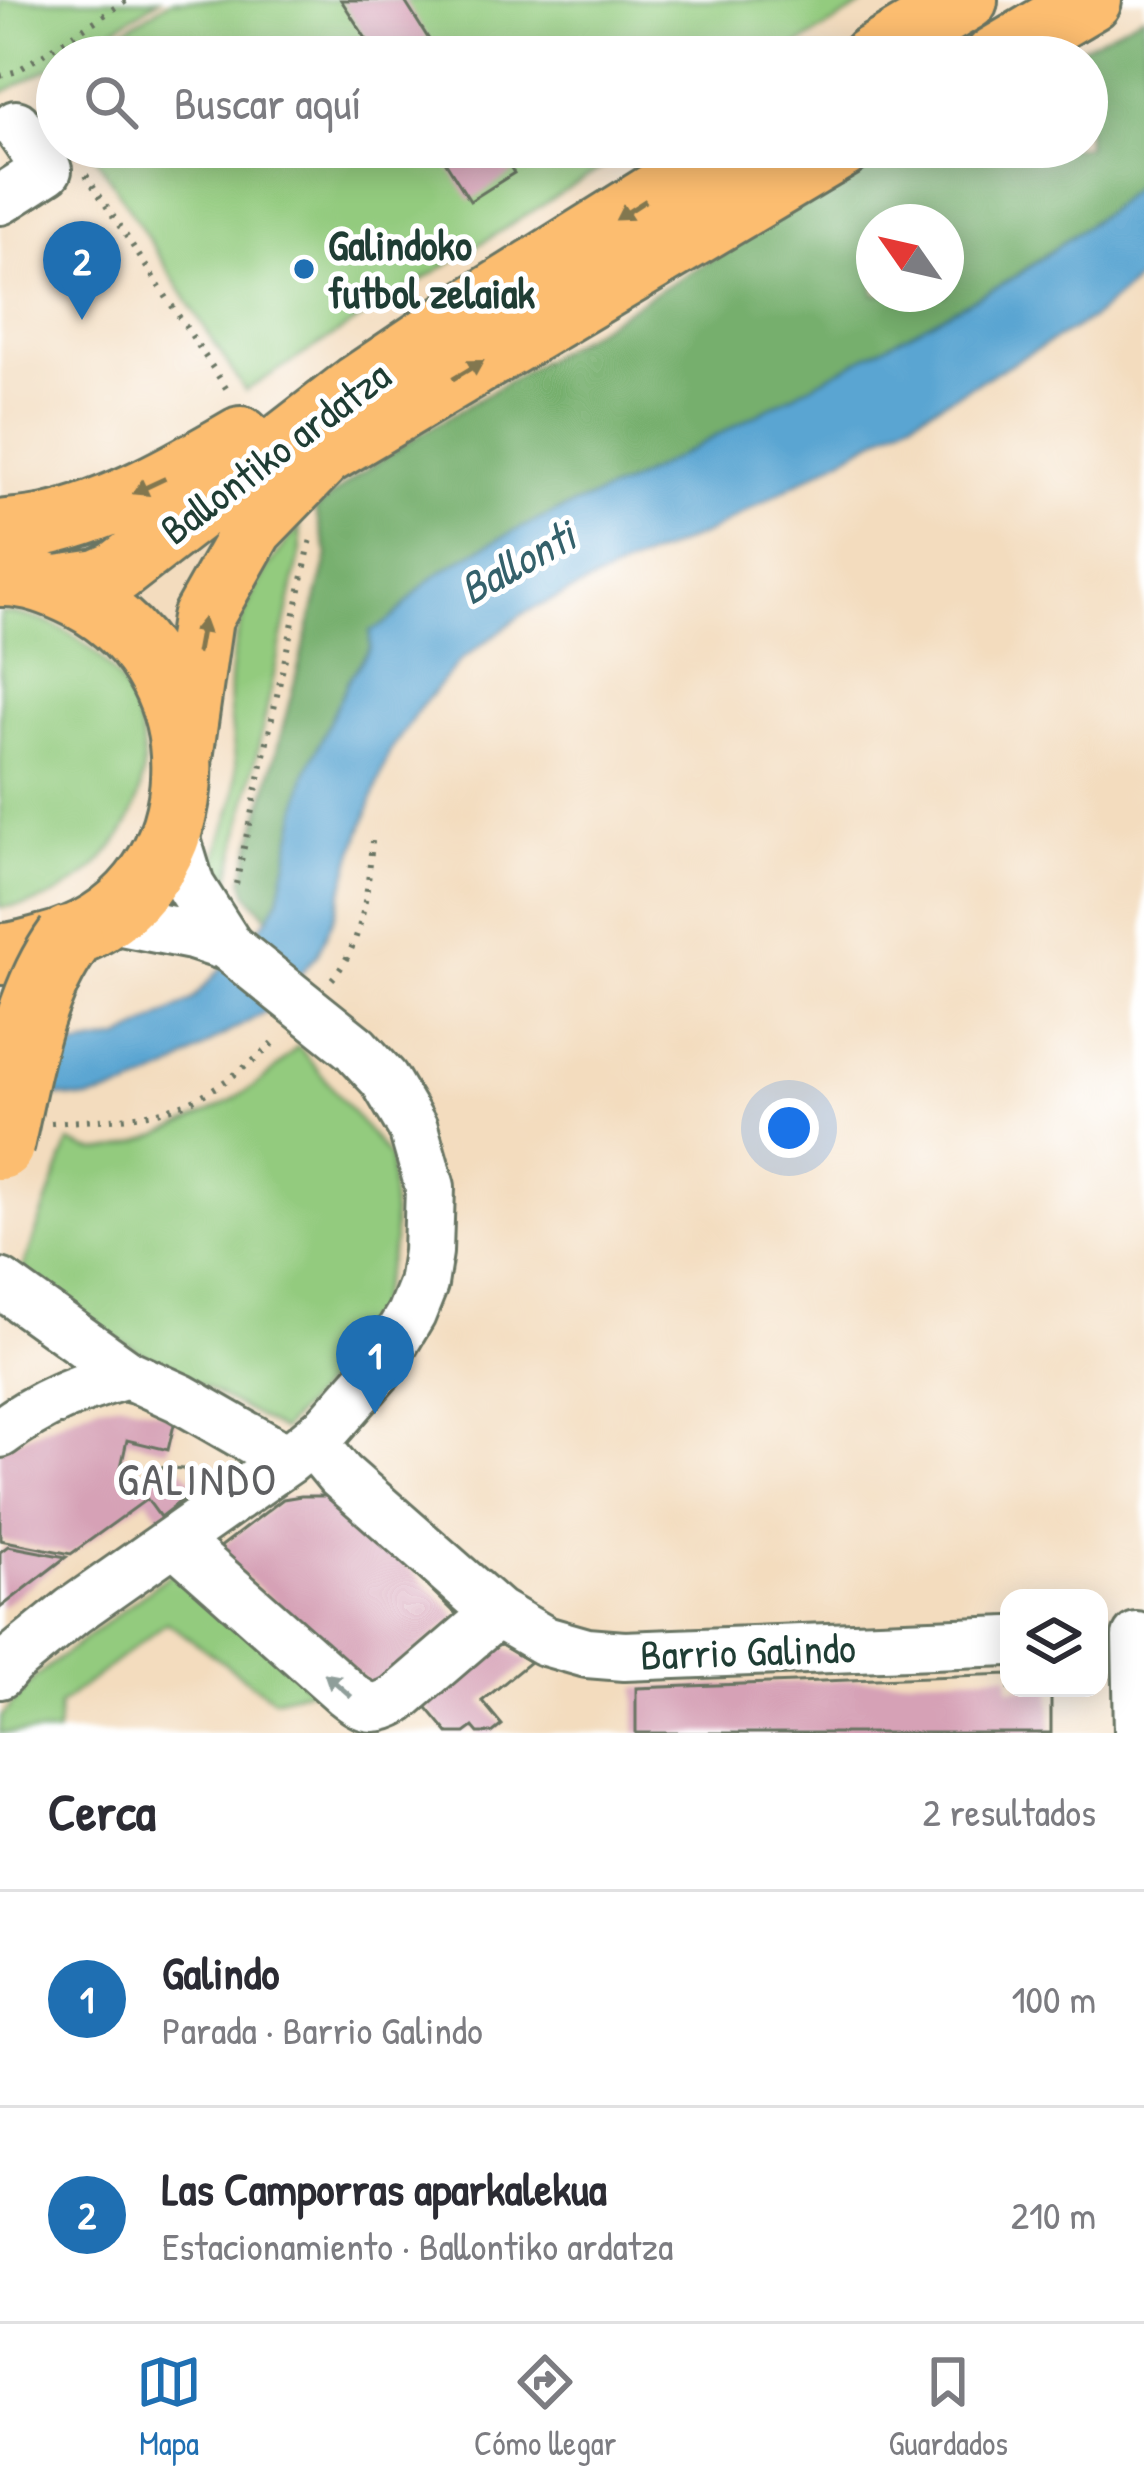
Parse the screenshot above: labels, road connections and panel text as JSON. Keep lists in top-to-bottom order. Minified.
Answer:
{"streets":{"main road":["Ballontiko ardatza"],"street":["Barrio Galindo"]},"districts":["GALINDO"],"water":["Ballonti"],"places":["Galindoko futbol zelaiak"],"north":"top left","page":{"search":"Buscar aquí","pins":["2","1"],"heading":["Cerca","2 resultados"],"list":[{"mark":"1","name":"Galindo","note":"Parada · Barrio Galindo","value":"100 m"},{"mark":"2","name":"Las Camporras aparkalekua","note":"Estacionamiento · Ballontiko ardatza","value":"210 m"}],"nav":["Mapa","Cómo llegar","Guardados"]}}
